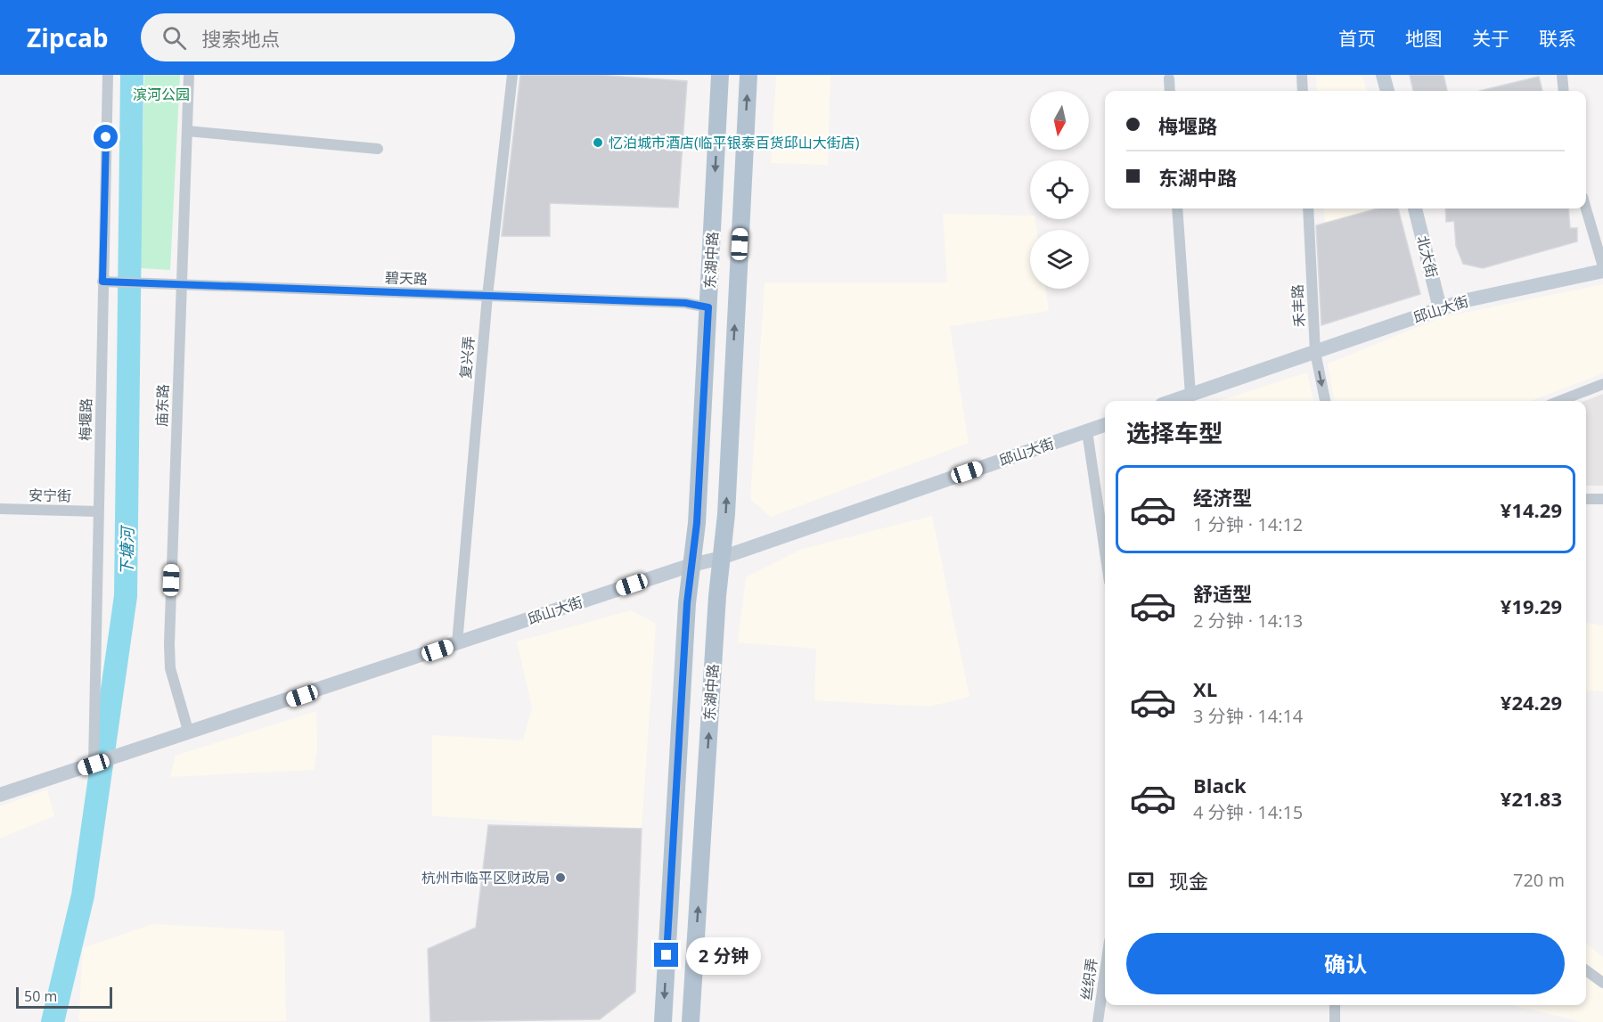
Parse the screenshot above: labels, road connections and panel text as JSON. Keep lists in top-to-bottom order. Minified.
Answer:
{"streets":{"main road":["北大街","东湖中路","邱山大街"],"street":["碧天路","禾丰路","复兴弄","庙东路","梅堰路","安宁街","丝织弄"]},"crossings":[["北大街","邱山大街"],["东湖中路","碧天路"],["东湖中路","邱山大街"],["碧天路","复兴弄"],["碧天路","庙东路"],["碧天路","梅堰路"],["禾丰路","邱山大街"],["邱山大街","复兴弄"],["邱山大街","庙东路"],["邱山大街","梅堰路"],["梅堰路","安宁街"]],"water":["下塘河"],"parks":["滨河公园"],"places":["忆泊城市酒店(临平银泰百货邱山大街店)","杭州市临平区财政局"],"scale_bar":"50 m","north":"bottom","page":{"header":"Zipcab","search":"搜索地点","nav":["首页","地图","关于","联系"],"banner":["梅堰路","东湖中路"],"heading":"选择车型","list":[{"name":"经济型","note":"1 分钟 · 14:12","value":"¥14.29"},{"name":"舒适型","note":"2 分钟 · 14:13","value":"¥19.29"},{"name":"XL","note":"3 分钟 · 14:14","value":"¥24.29"},{"name":"Black","note":"4 分钟 · 14:15","value":"¥21.83"}],"pay":["现金","720 m"],"buttons":"确认","bubble":"2 分钟","scale":"50 m"}}
